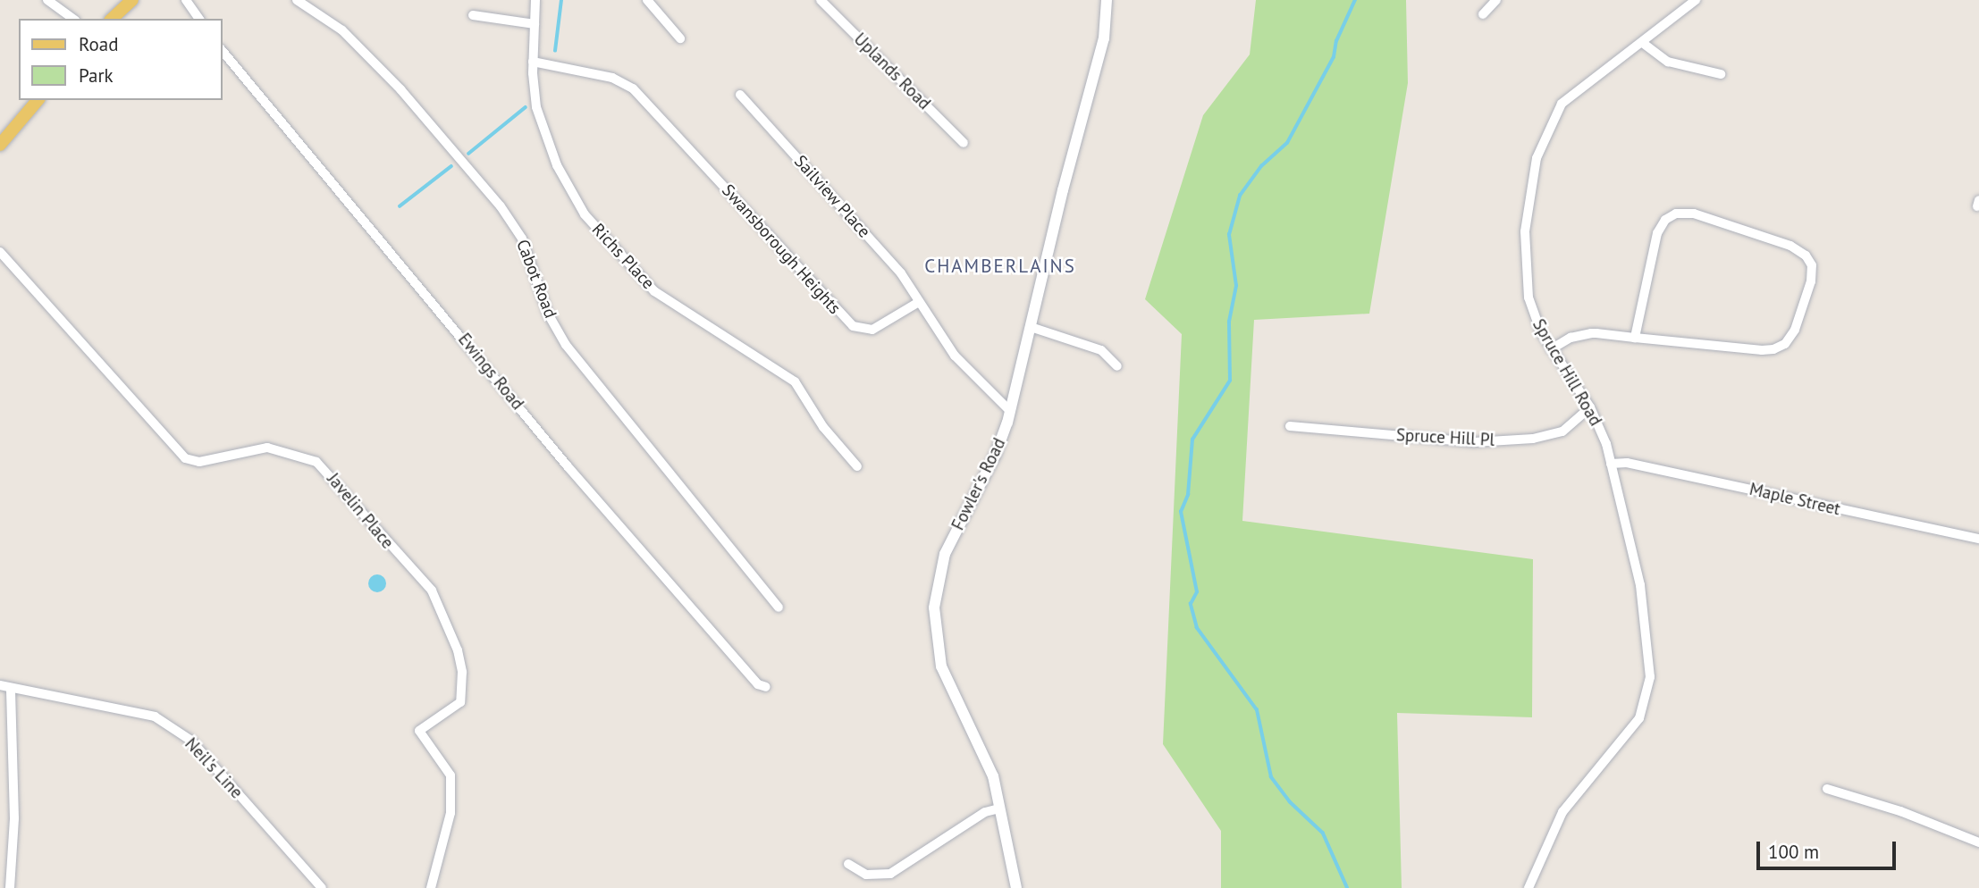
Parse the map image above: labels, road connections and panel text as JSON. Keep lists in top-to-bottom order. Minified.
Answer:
{"streets":{"street":["Uplands Road","Sailview Place","Swansborough Heights","Richs Place","Cabot Road","Ewings Road","Spruce Hill Road","Spruce Hill Pl","Fowler's Road","Maple Street","Javelin Place","Neil's Line"]},"crossings":[["Sailview Place","Swansborough Heights"],["Swansborough Heights","Richs Place"],["Spruce Hill Road","Spruce Hill Pl"],["Spruce Hill Road","Maple Street"]],"districts":["CHAMBERLAINS"],"legend":["Road","Park"],"scale_bar":"100 m"}
